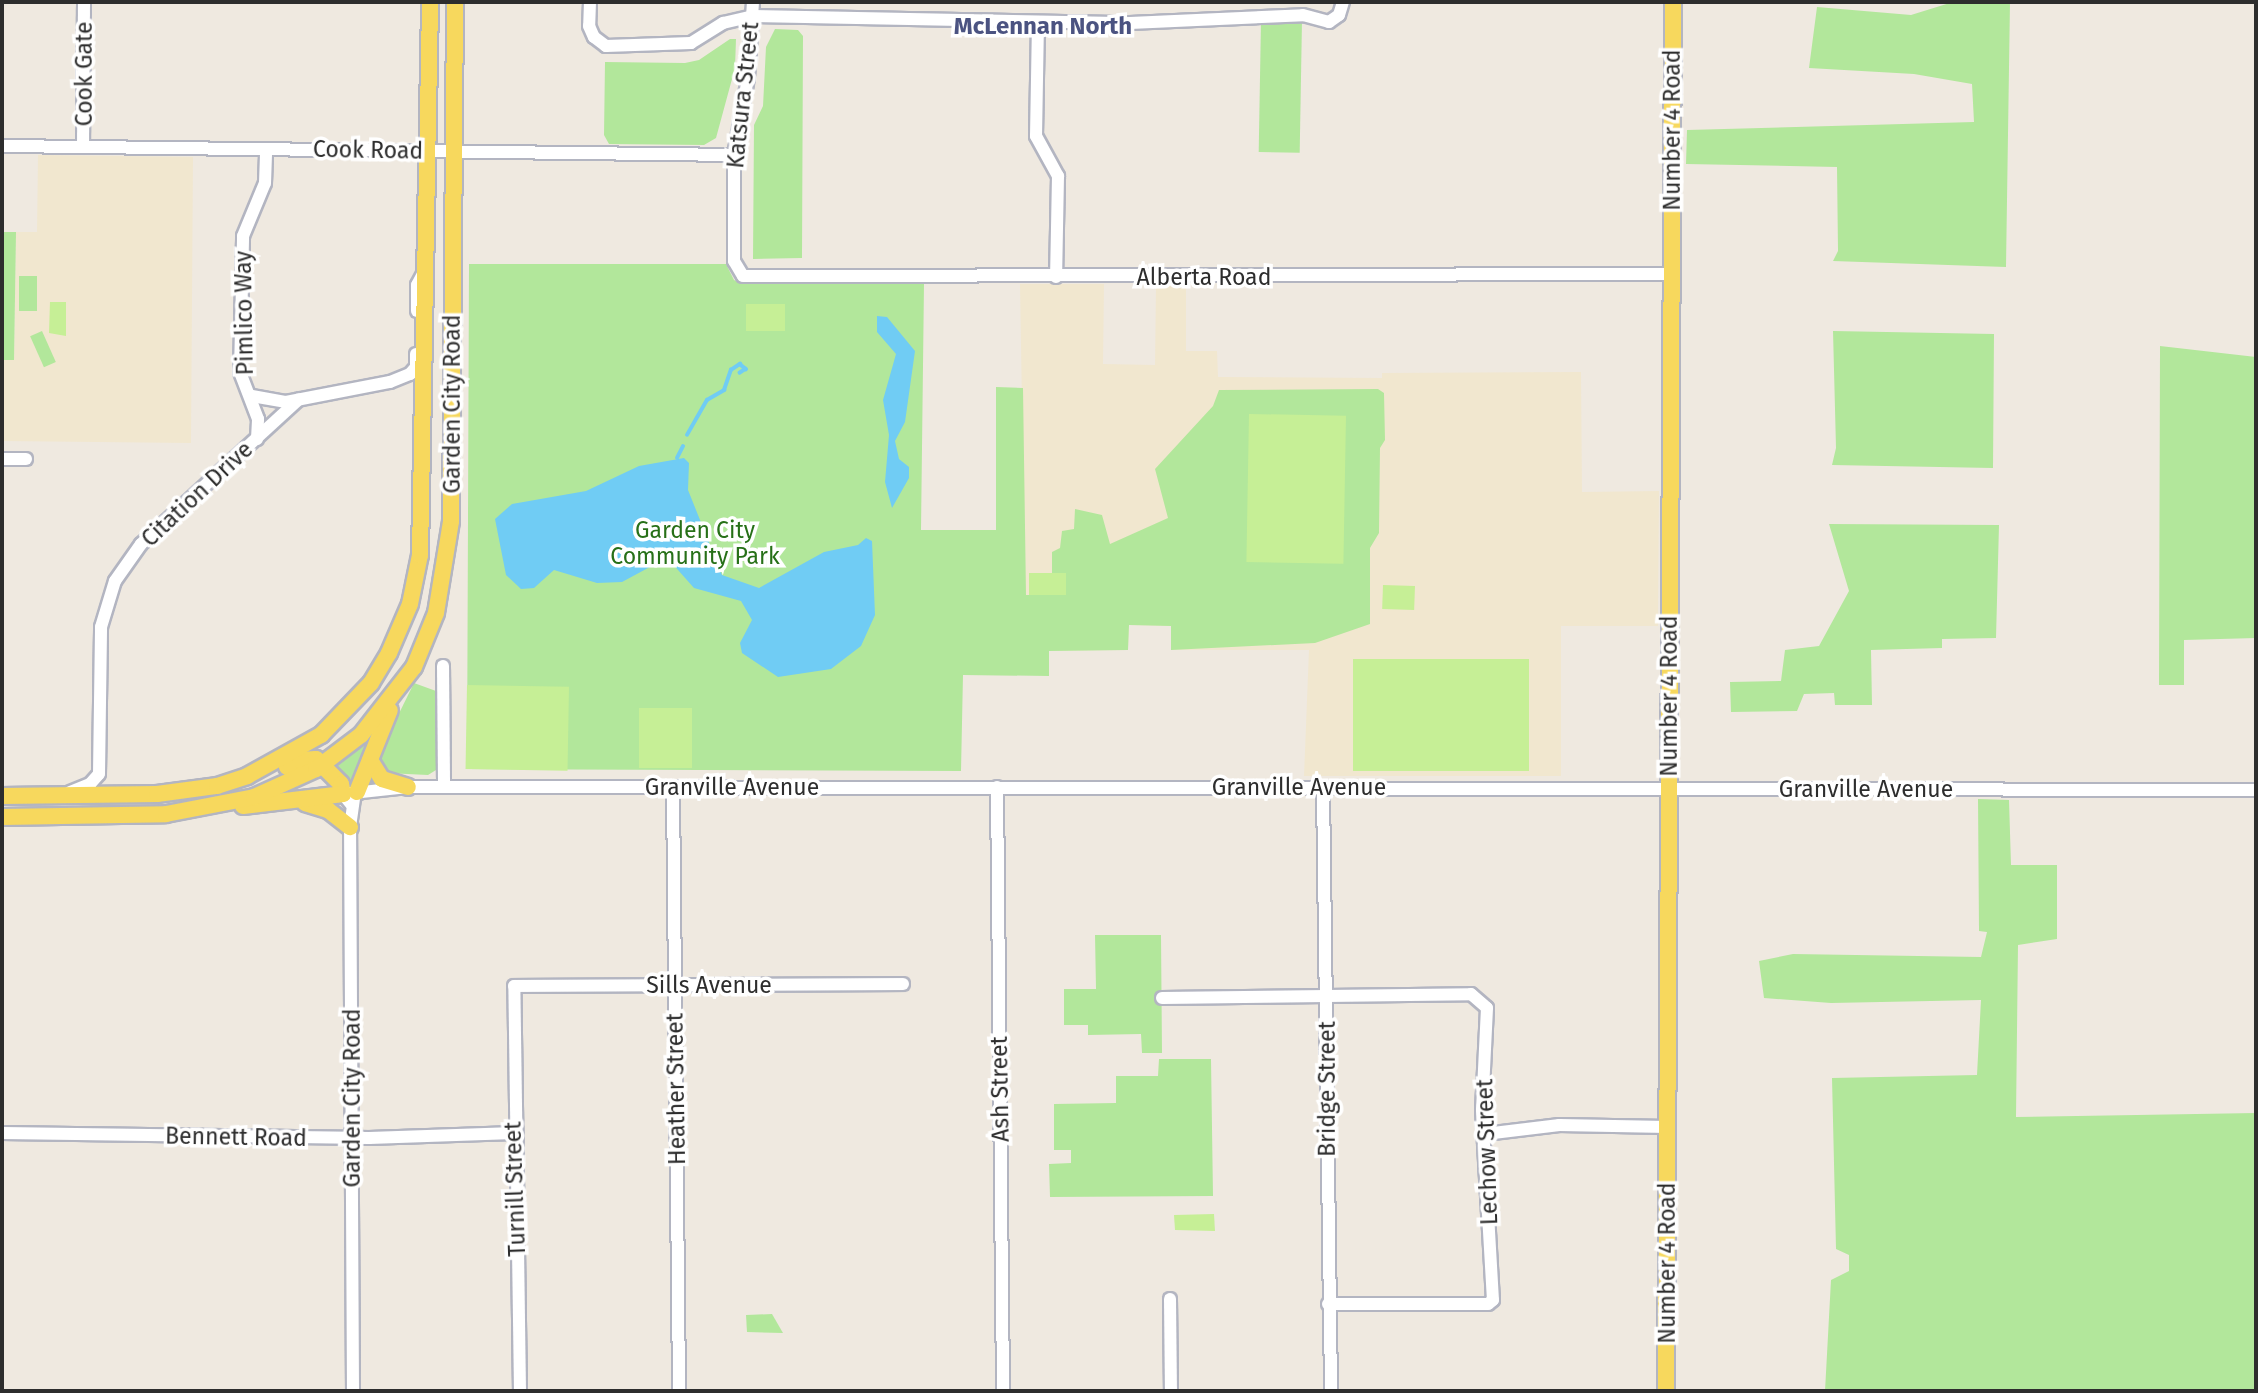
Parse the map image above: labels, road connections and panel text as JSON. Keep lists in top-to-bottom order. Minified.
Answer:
{"streets":{"main road":["Number 4 Road","Garden City Road"],"street":["Cook Gate","Katsura Street","Cook Road","Alberta Road","Pimlico Way","Citation Drive","Granville Avenue","Sills Avenue","Heather Street","Ash Street","Bridge Street","Bennett Road","Lechow Street","Turnill Street"]},"crossings":[["Cook Gate","Cook Road"],["Katsura Street","Cook Road"],["Katsura Street","Alberta Road"],["Number 4 Road","Alberta Road"],["Number 4 Road","Granville Avenue"],["Cook Road","Pimlico Way"],["Cook Road","Garden City Road"],["Pimlico Way","Citation Drive"],["Garden City Road","Granville Avenue"],["Garden City Road","Bennett Road"],["Granville Avenue","Heather Street"],["Granville Avenue","Ash Street"],["Granville Avenue","Bridge Street"],["Sills Avenue","Heather Street"],["Sills Avenue","Turnill Street"],["Bridge Street","Lechow Street"],["Bennett Road","Turnill Street"]],"districts":["McLennan North"],"parks":["Garden City Community Park"]}
